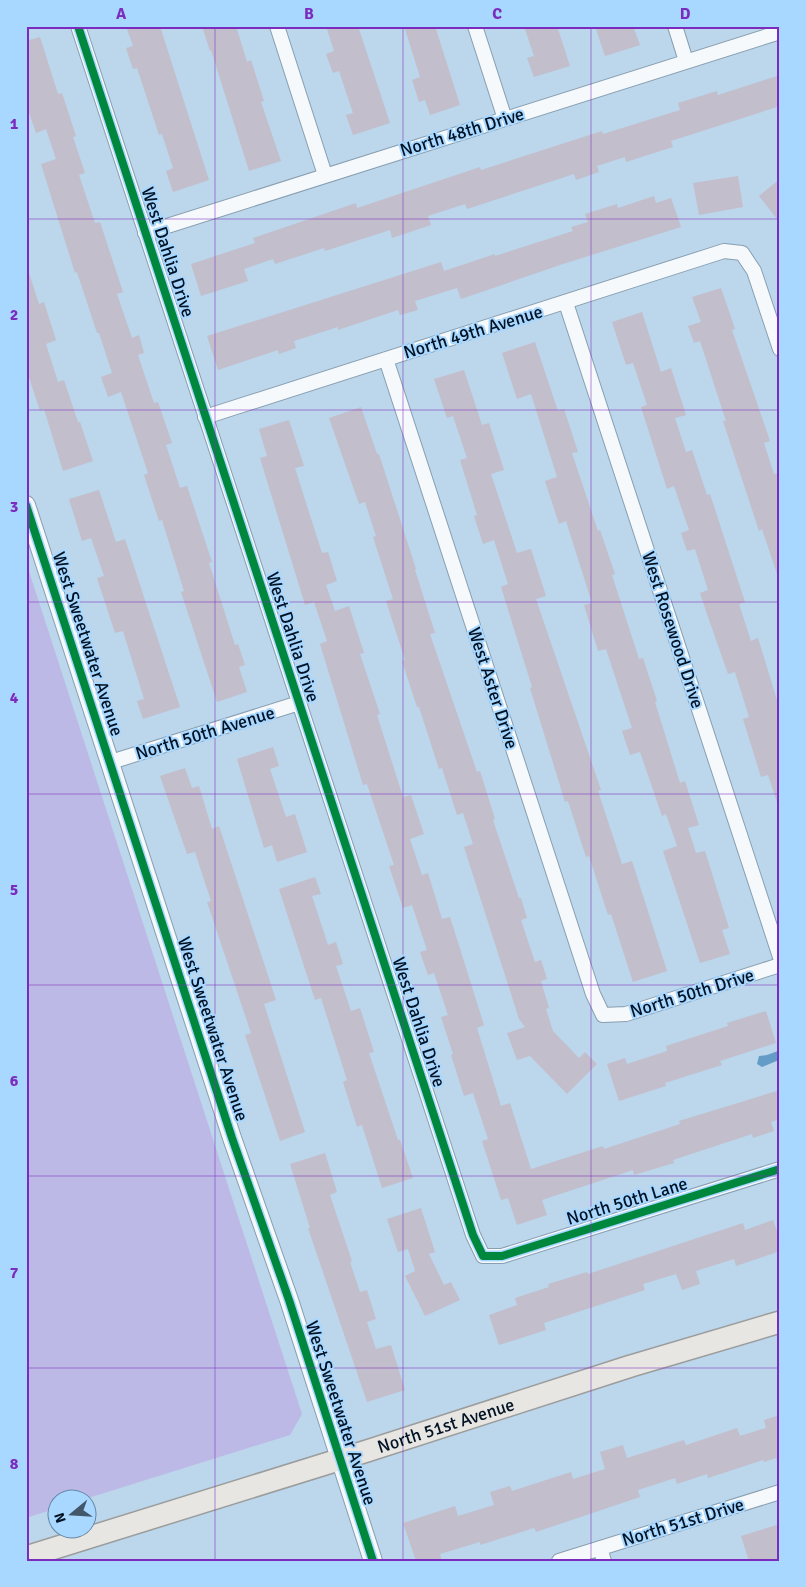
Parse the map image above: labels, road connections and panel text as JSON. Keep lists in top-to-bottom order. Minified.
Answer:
{"streets":{"main road":["North 51st Avenue"],"street":["North 48th Drive","West Dahlia Drive","North 49th Avenue","West Rosewood Drive","West Sweetwater Avenue","West Aster Drive","North 50th Avenue","North 50th Drive","North 50th Lane","North 51st Drive"]},"crossings":[["North 48th Drive","West Dahlia Drive"],["West Dahlia Drive","North 49th Avenue"],["West Dahlia Drive","North 50th Avenue"],["West Dahlia Drive","North 50th Lane"],["North 49th Avenue","West Rosewood Drive"],["North 49th Avenue","West Aster Drive"],["West Sweetwater Avenue","North 50th Avenue"],["West Sweetwater Avenue","North 51st Avenue"],["West Aster Drive","North 50th Drive"]],"north":"left","grid":{"columns":["A","B","C","D"],"rows":["1","2","3","4","5","6","7","8"]}}
